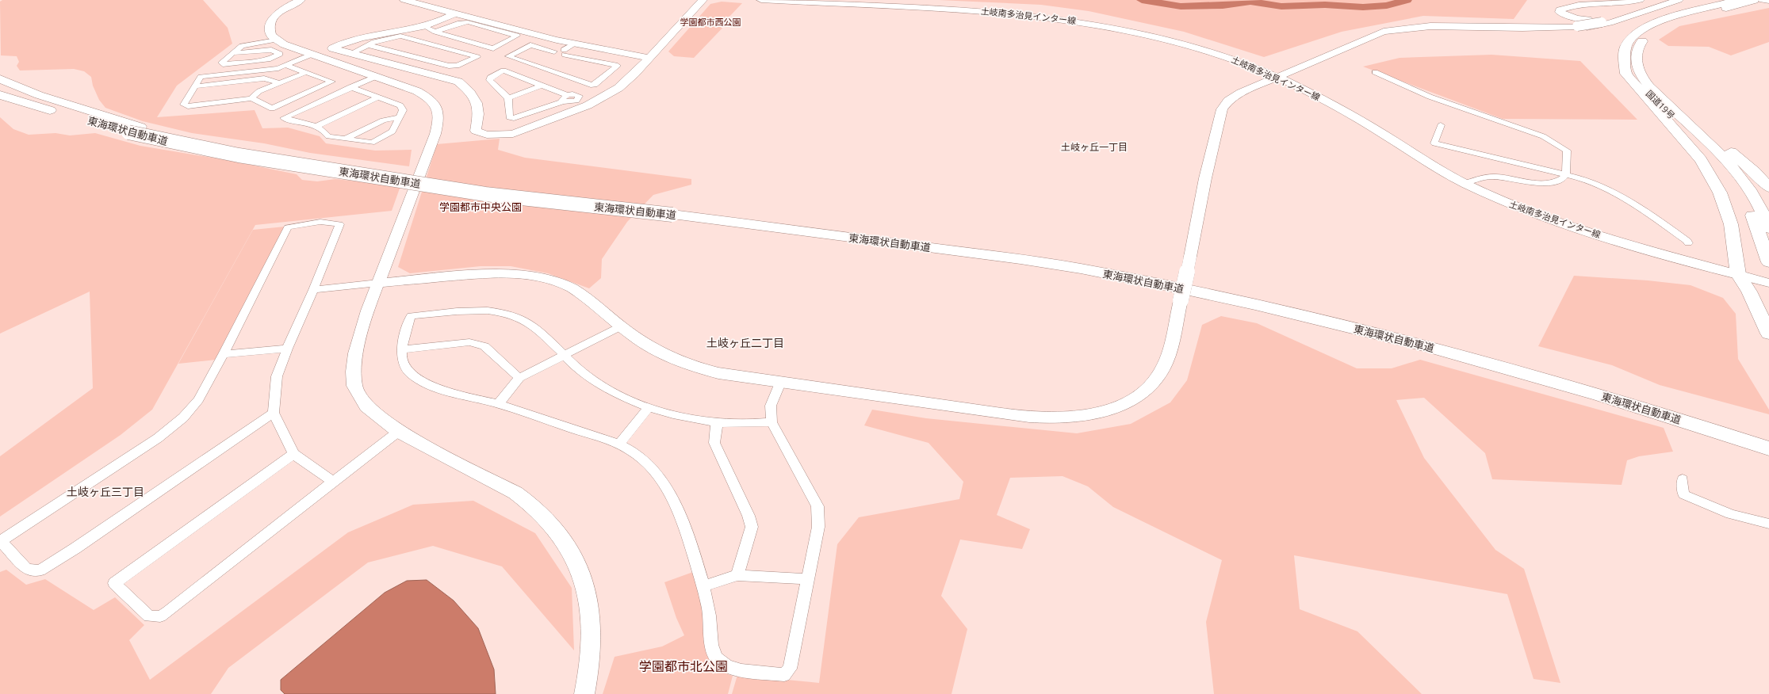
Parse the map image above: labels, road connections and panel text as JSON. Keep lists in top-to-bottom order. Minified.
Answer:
{"streets":{"highway":["国道19号","東海環状自動車道"],"street":["土岐南多治見インター線"]},"districts":["土岐ヶ丘一丁目","土岐ヶ丘二丁目","土岐ヶ丘三丁目"],"parks":["学園都市西公園","学園都市中央公園","学園都市北公園"]}
